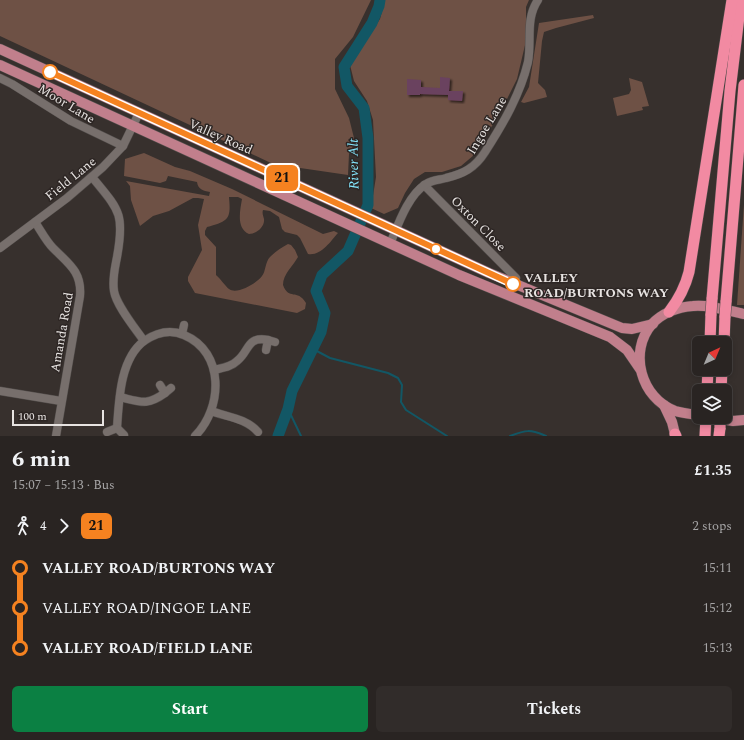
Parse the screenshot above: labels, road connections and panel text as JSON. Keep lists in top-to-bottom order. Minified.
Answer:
{"streets":{"main road":["Valley Road"],"street":["Moor Lane","Ingoe Lane","Field Lane","Oxton Close","Amanda Road"]},"crossings":[["Moor Lane","Field Lane"],["Ingoe Lane","Valley Road"],["Ingoe Lane","Oxton Close"],["Valley Road","Field Lane"],["Field Lane","Amanda Road"]],"water":["River Alt"],"places":["VALLEY ROAD/BURTONS WAY"],"lines":["bus line 21"],"scale_bar":"100 m","north":"top right","page":{"on_map":"21","scale":"100 m","heading":["6 min","15:07 – 15:13 · Bus","£1.35"],"legs":["4","21","2 stops"],"list":[{"name":"VALLEY ROAD/BURTONS WAY","value":"15:11"},{"name":"VALLEY ROAD/INGOE LANE","value":"15:12"},{"name":"VALLEY ROAD/FIELD LANE","value":"15:13"}],"buttons":["Start","Tickets"]}}
